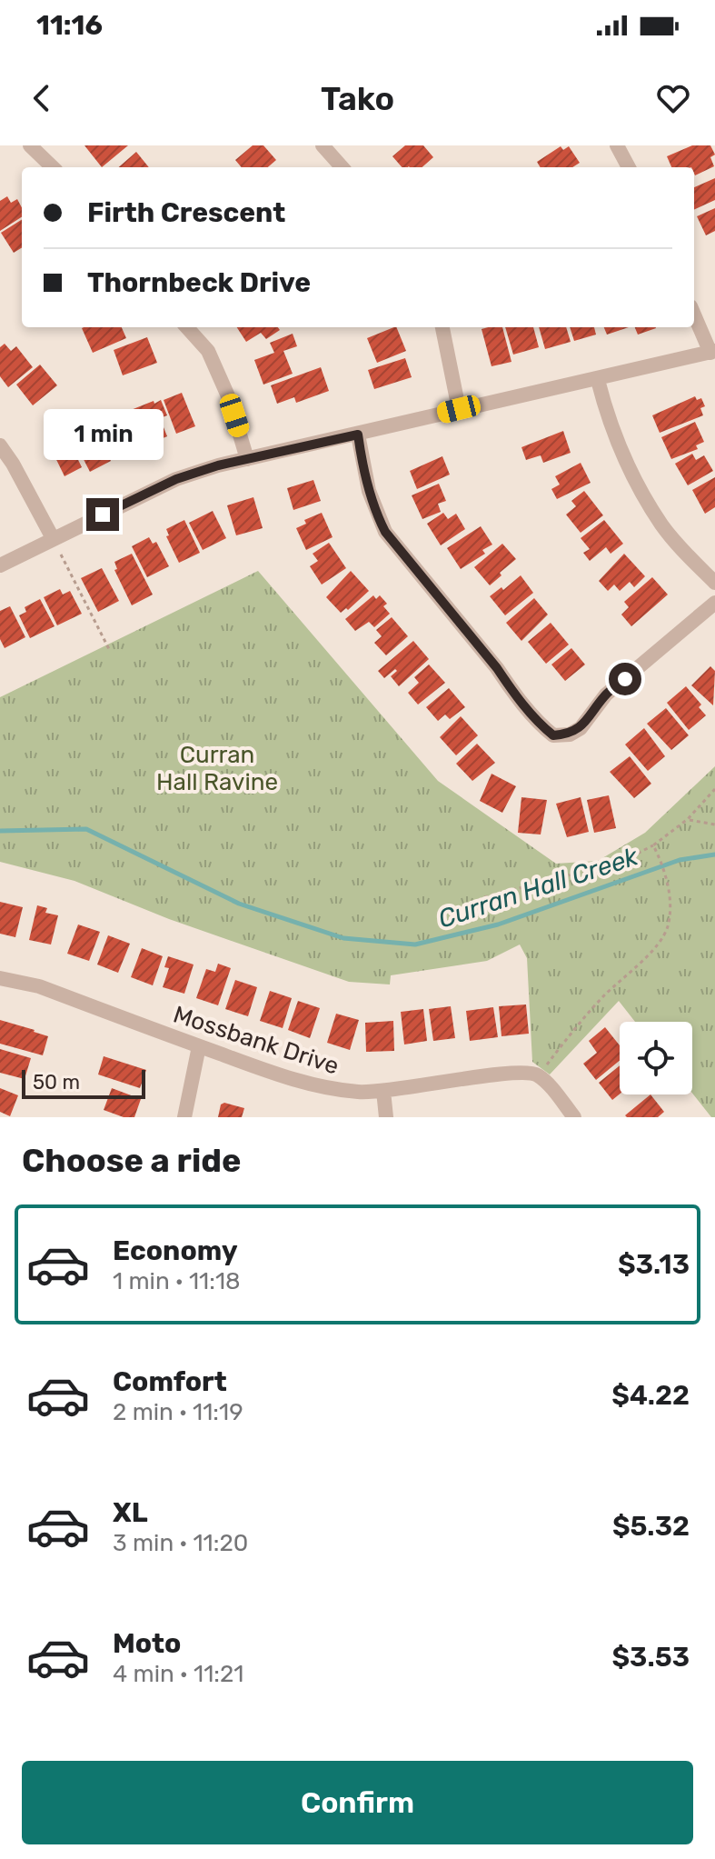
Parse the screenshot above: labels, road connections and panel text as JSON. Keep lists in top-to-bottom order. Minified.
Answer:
{"streets":{"street":["Mossbank Drive"]},"water":["Curran Hall Creek"],"parks":["Curran Hall Ravine"],"scale_bar":"50 m","page":{"status":"11:16","header":"Tako","banner":["Firth Crescent","Thornbeck Drive"],"bubble":"1 min","scale":"50 m","heading":"Choose a ride","list":[{"name":"Economy","note":"1 min · 11:18","value":"$3.13"},{"name":"Comfort","note":"2 min · 11:19","value":"$4.22"},{"name":"XL","note":"3 min · 11:20","value":"$5.32"},{"name":"Moto","note":"4 min · 11:21","value":"$3.53"}],"buttons":"Confirm"}}
